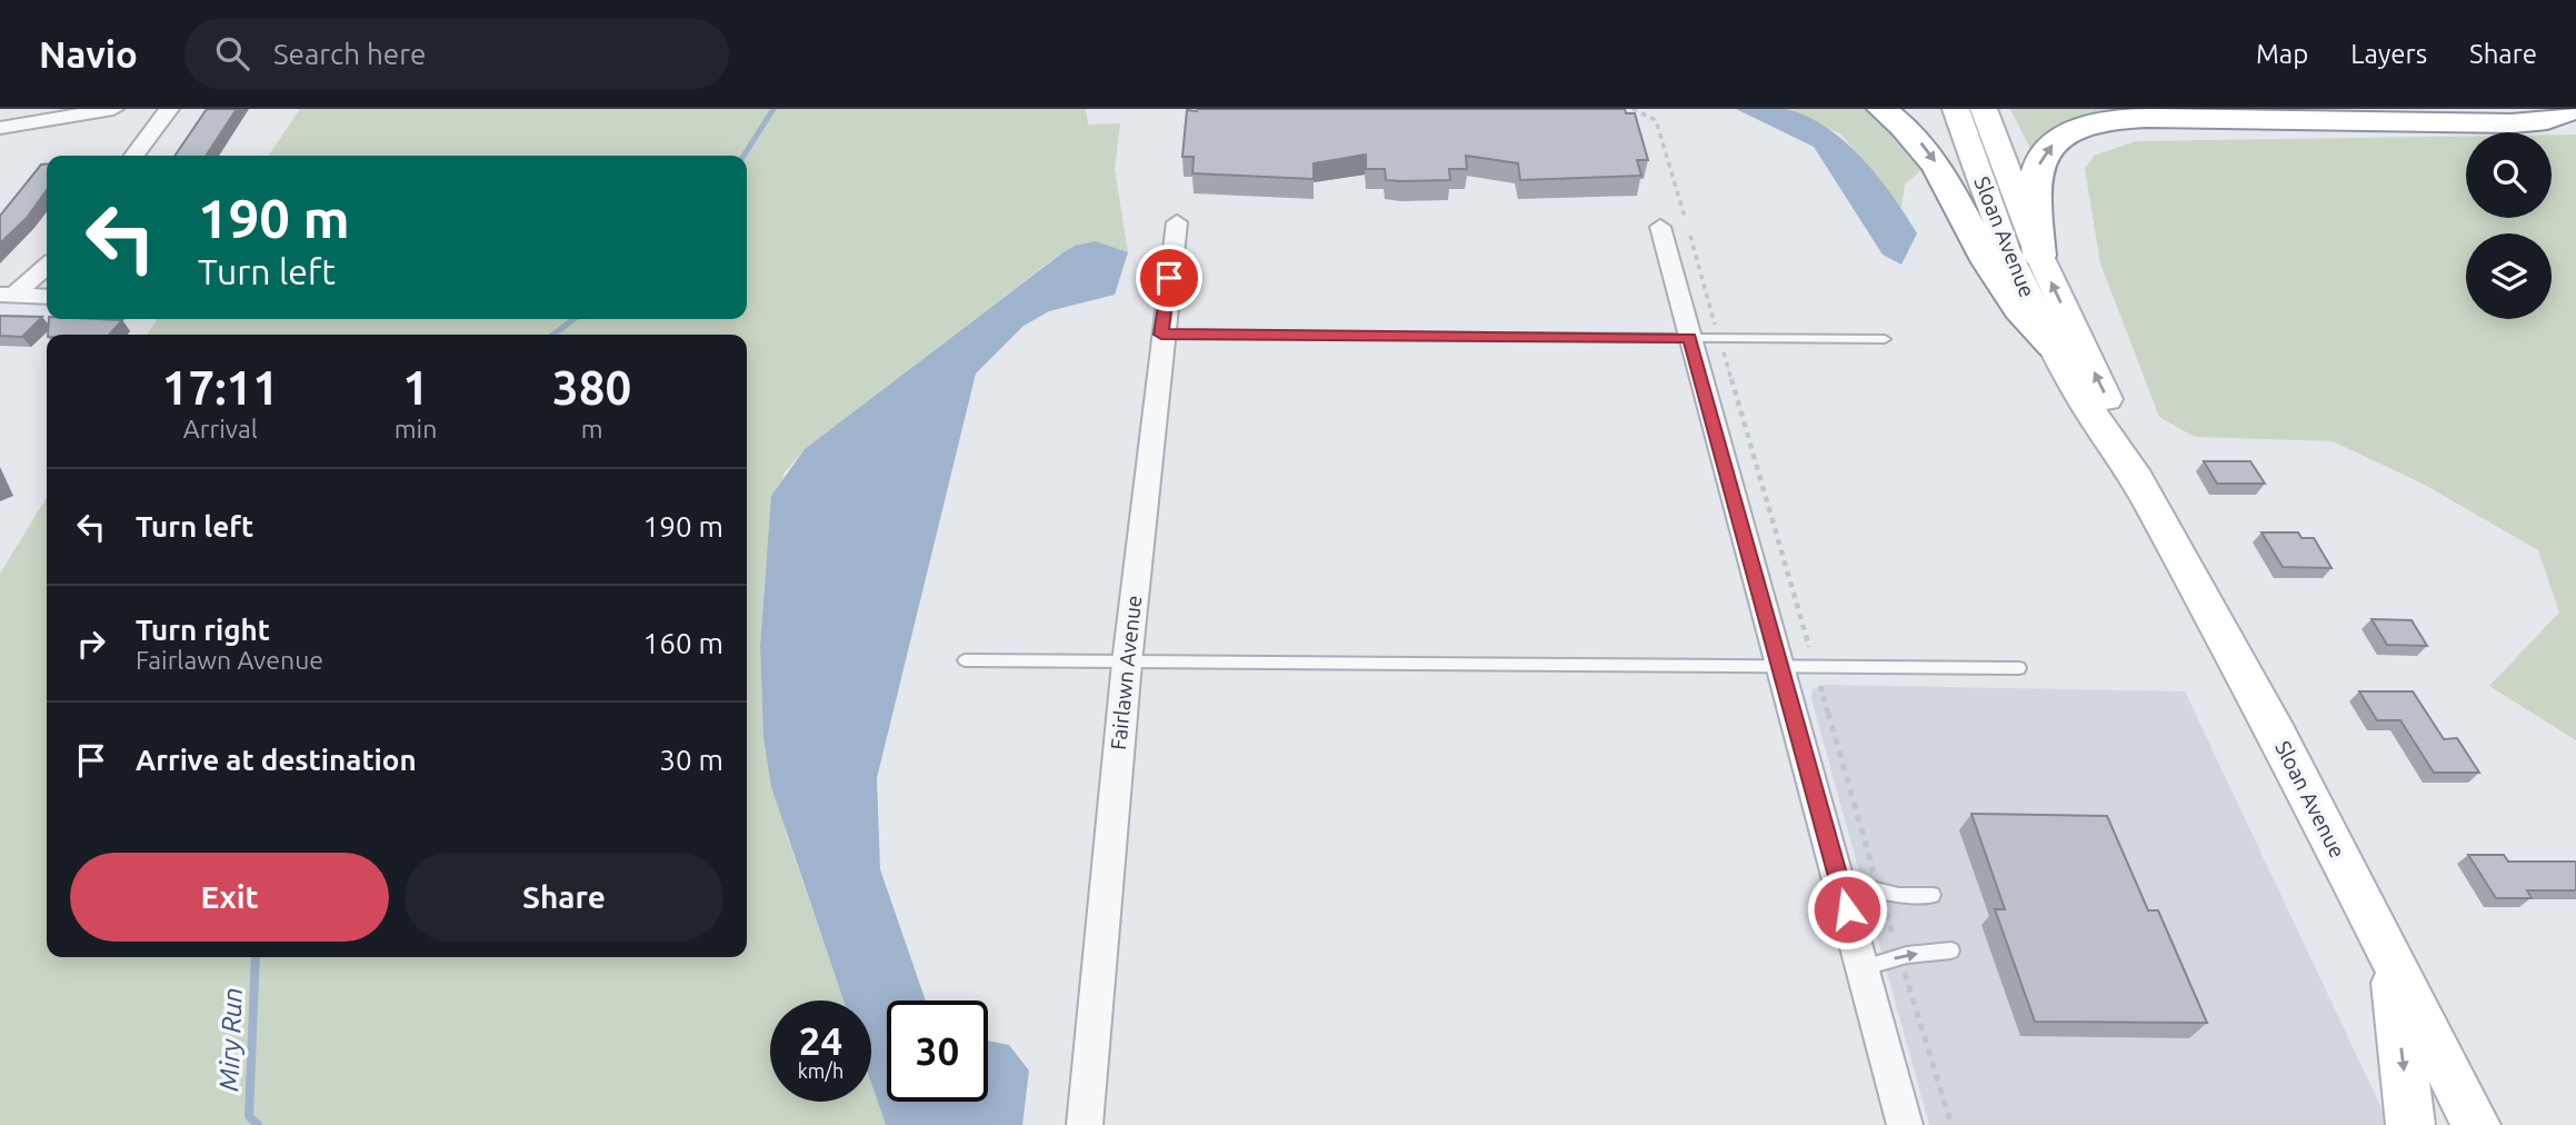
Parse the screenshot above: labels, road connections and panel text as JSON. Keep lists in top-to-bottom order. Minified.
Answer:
{"streets":{"main road":["Sloan Avenue"],"street":["Fairlawn Avenue"]},"water":["Miry Run"],"page":{"header":"Navio","search":"Search here","nav":["Map","Layers","Share"],"turn":["190 m","Turn left"],"eta":["17:11","Arrival","1","min","380","m"],"list":[{"name":"Turn left","value":"190 m"},{"name":"Turn right","note":"Fairlawn Avenue","value":"160 m"},{"name":"Arrive at destination","value":"30 m"}],"buttons":["Exit","Share"],"speed":"24 km/h","limit":"30"}}
